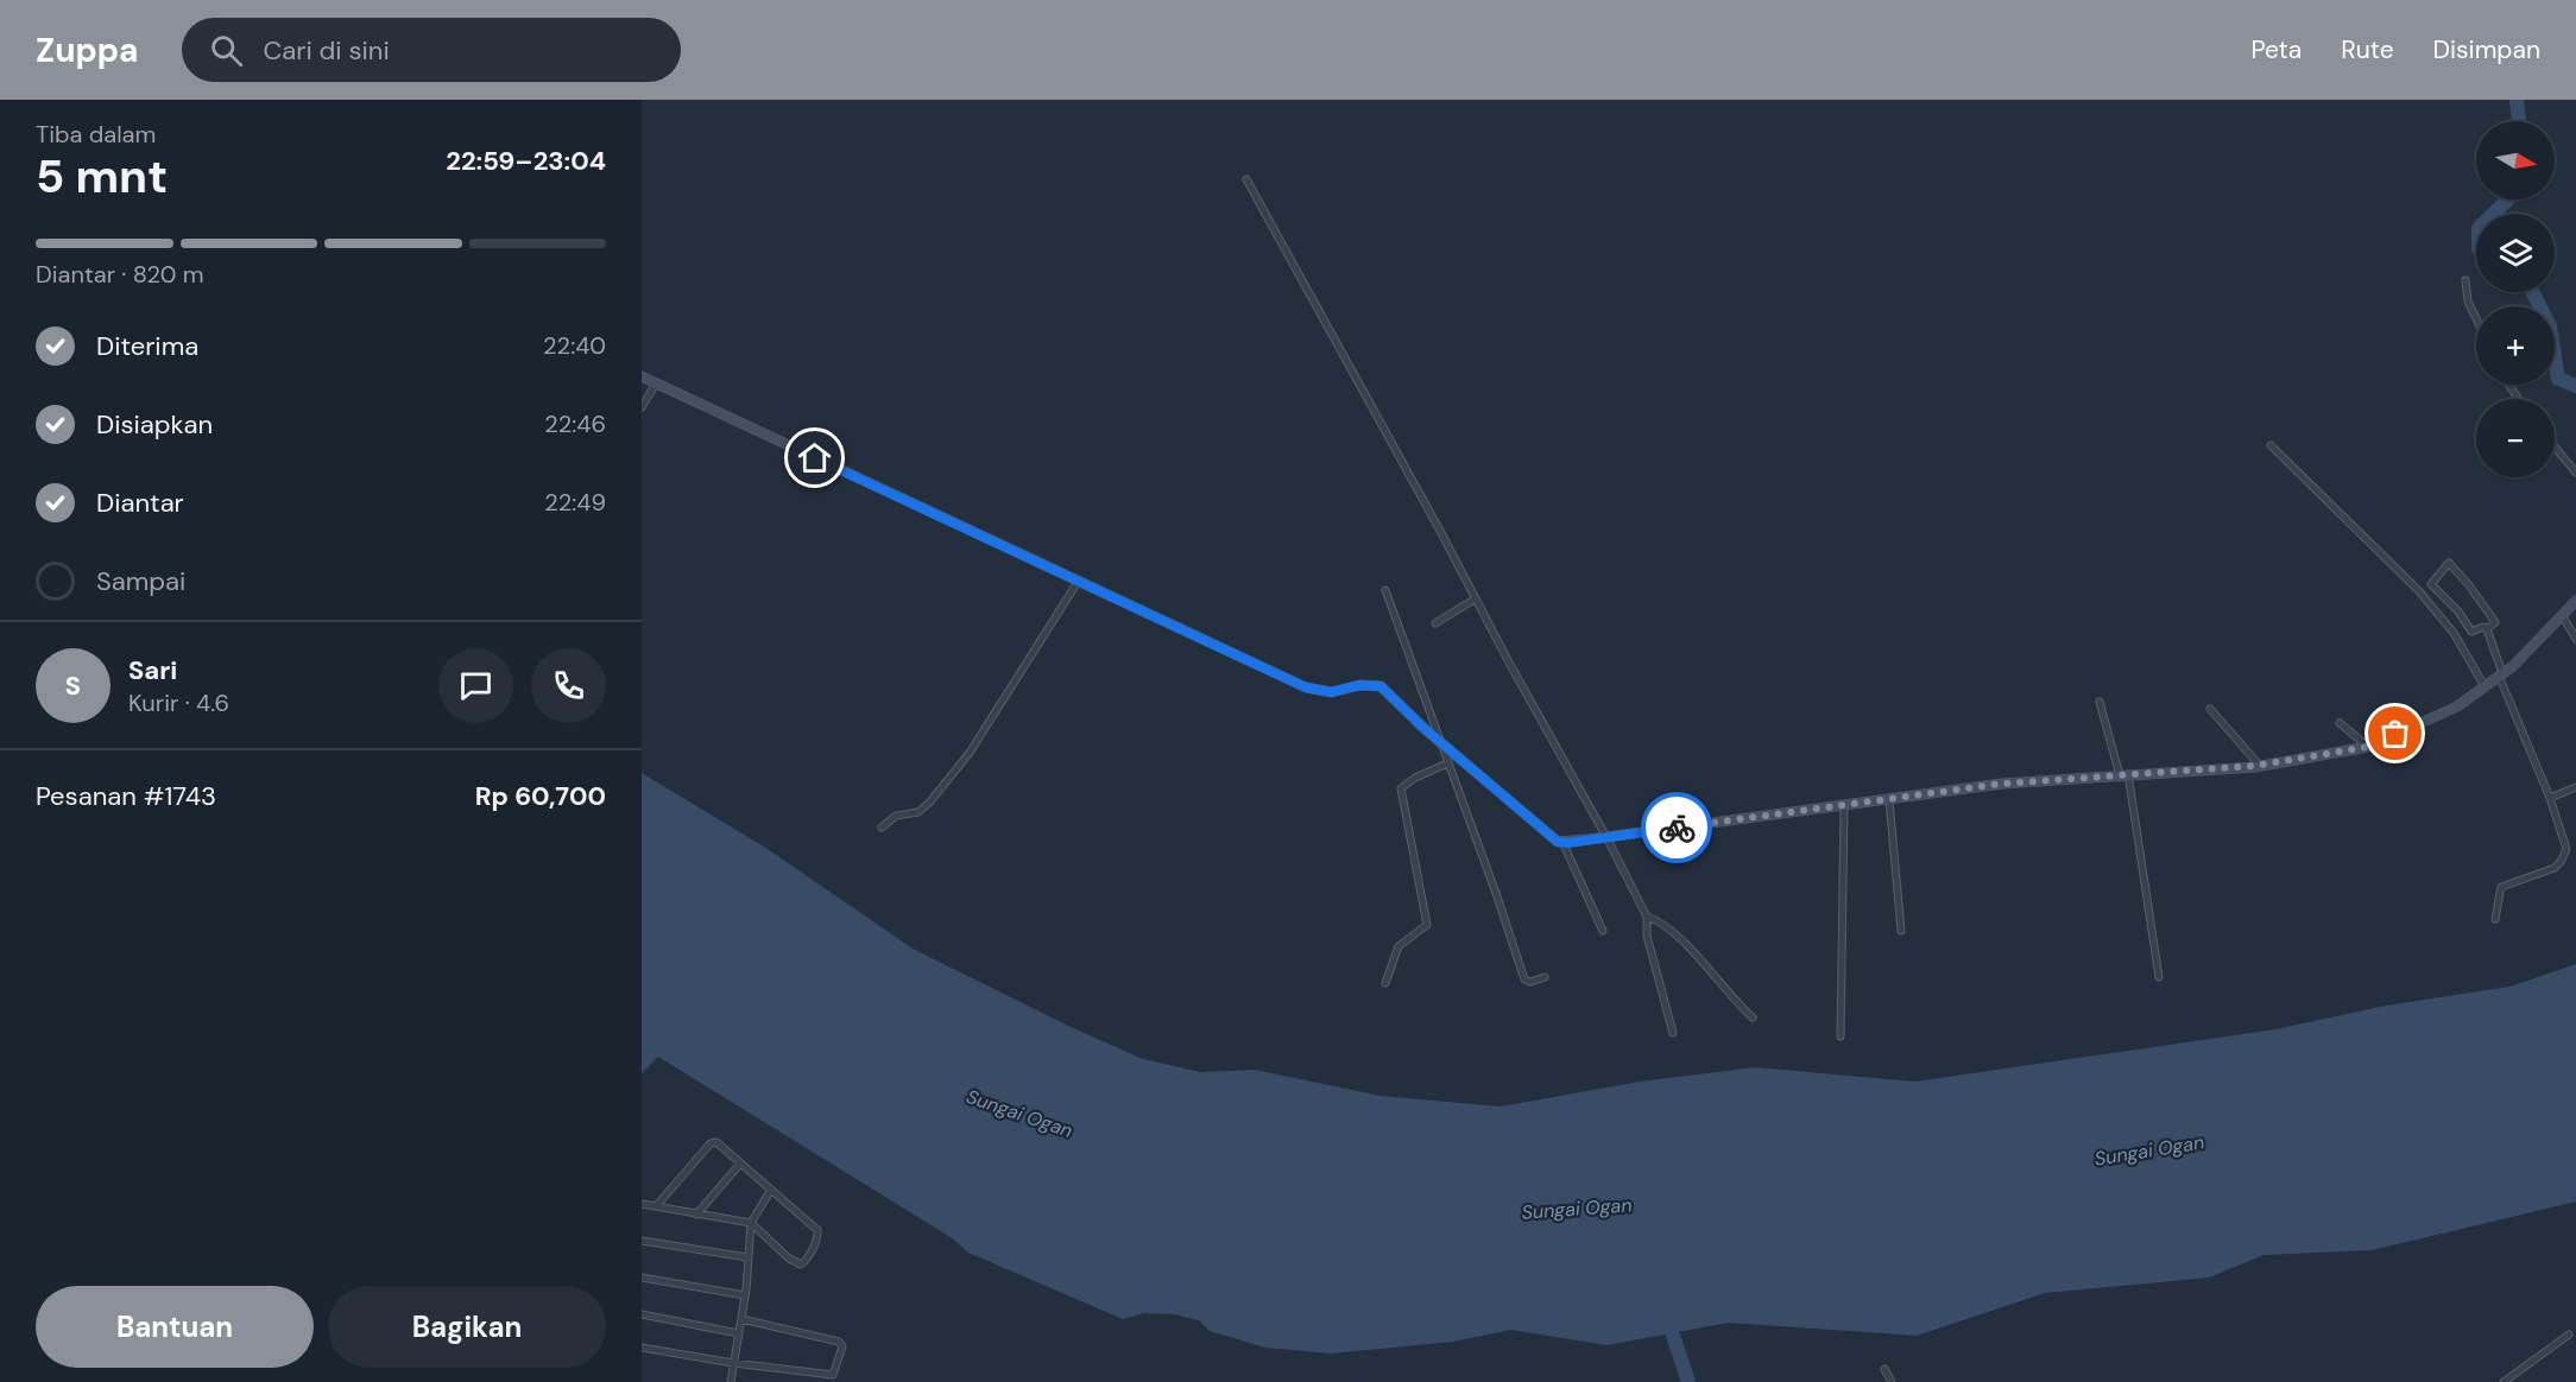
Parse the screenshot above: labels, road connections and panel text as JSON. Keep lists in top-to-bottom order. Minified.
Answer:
{"water":["Sungai Ogan"],"north":"right","page":{"header":"Zuppa","search":"Cari di sini","nav":["Peta","Rute","Disimpan"],"heading":["5 mnt","Tiba dalam","22:59–23:04"],"panel":["Sari","Kurir · 4.6","Pesanan #1743","Rp 60,700"],"map_buttons":["+","−"],"bar":"Diantar · 820 m","list":[["Diterima","22:40"],["Disiapkan","22:46"],["Diantar","22:49"],"Sampai"],"round":"S","buttons":["Bantuan","Bagikan"]}}
